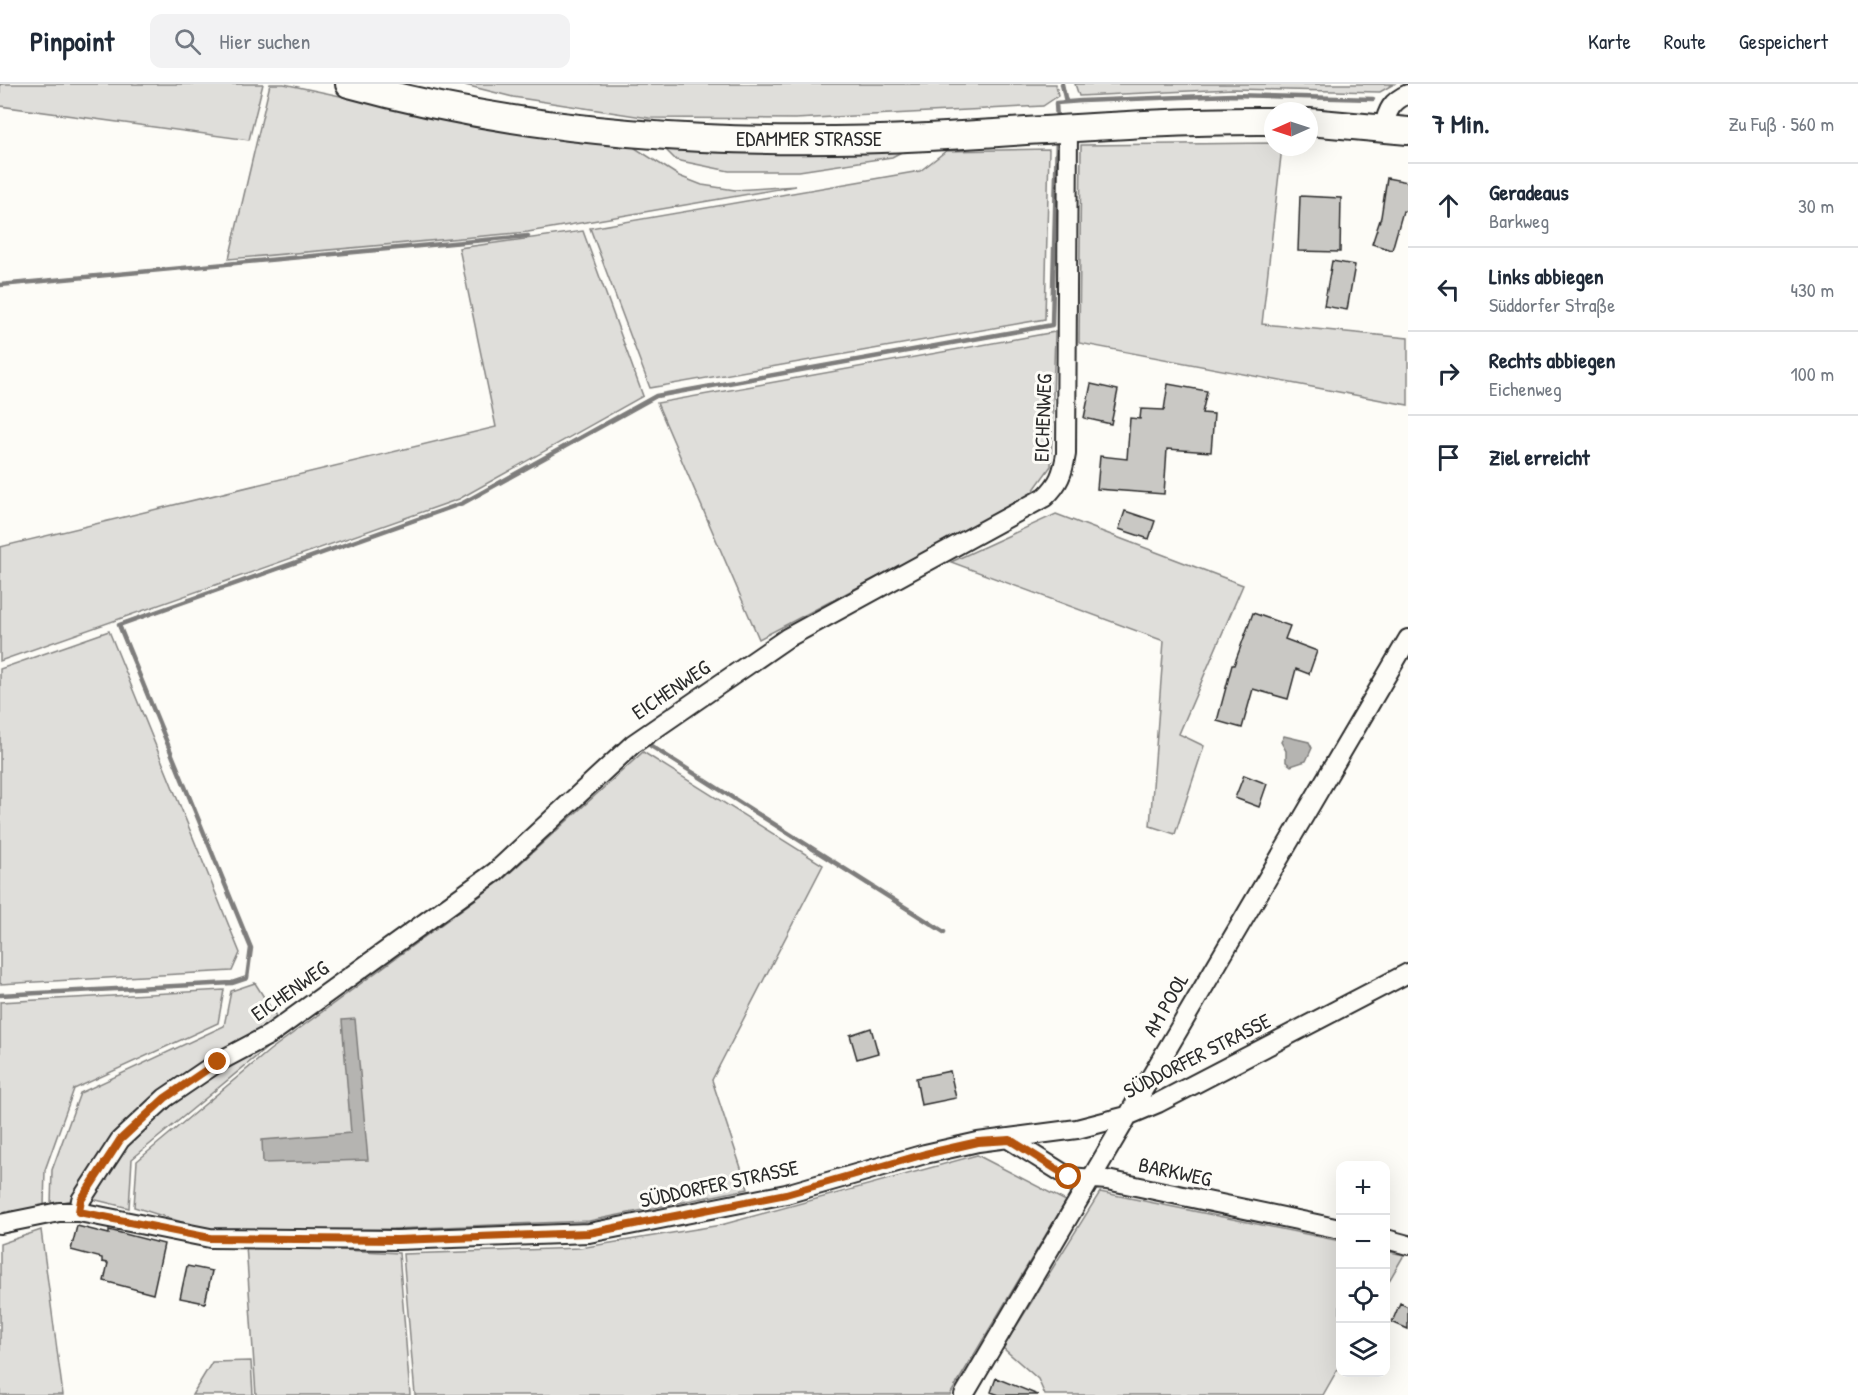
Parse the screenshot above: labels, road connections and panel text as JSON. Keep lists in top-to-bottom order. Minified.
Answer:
{"streets":{"main road":["EDAMMER STRASSE"],"street":["EICHENWEG","AM POOL","SÜDDORFER STRASSE","BARKWEG"]},"crossings":[["EDAMMER STRASSE","EICHENWEG"],["EICHENWEG","SÜDDORFER STRASSE"],["AM POOL","SÜDDORFER STRASSE"],["AM POOL","BARKWEG"],["SÜDDORFER STRASSE","BARKWEG"]],"north":"left","page":{"header":"Pinpoint","search":"Hier suchen","nav":["Karte","Route","Gespeichert"],"heading":["7 Min.","Zu Fuß · 560 m"],"list":[["Geradeaus","Barkweg","30 m"],["Links abbiegen","Süddorfer Straße","430 m"],["Rechts abbiegen","Eichenweg","100 m"],"Ziel erreicht"],"map_buttons":["+","−"]}}
